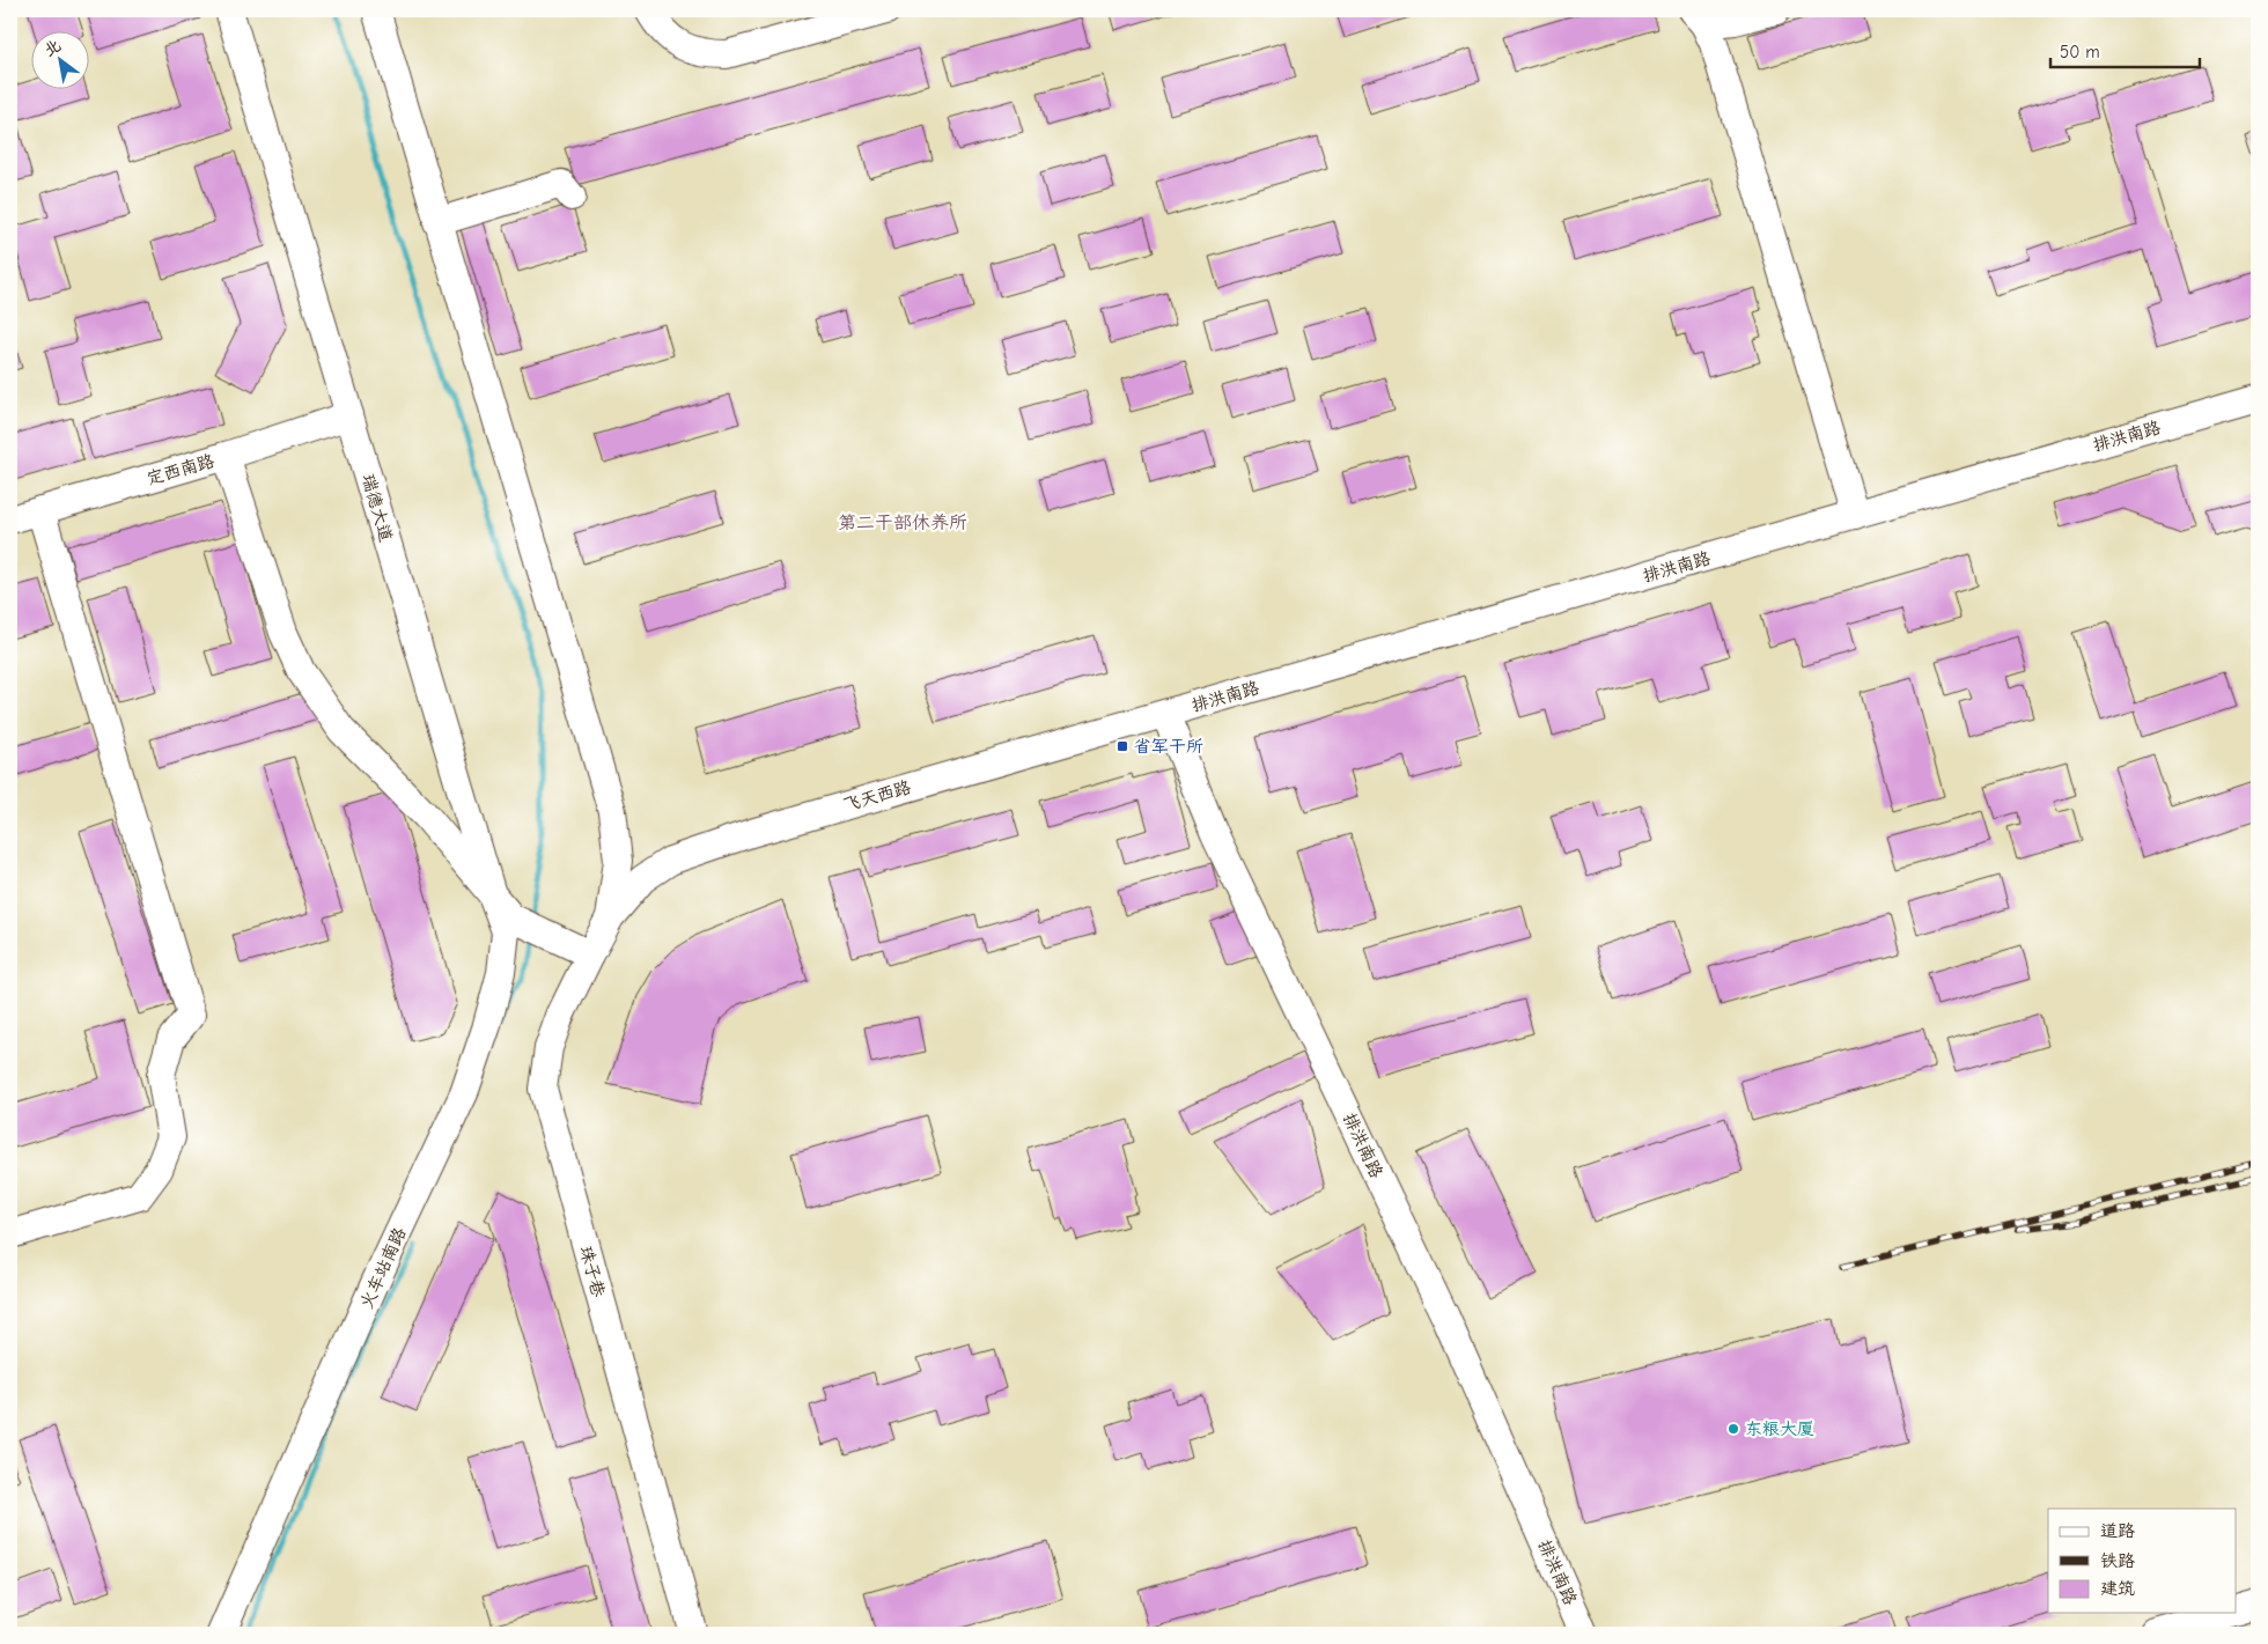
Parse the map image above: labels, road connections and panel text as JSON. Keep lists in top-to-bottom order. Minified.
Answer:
{"streets":{"street":["排洪南路","定西南路","瑞德大道","飞天西路","火车站南路","珠子巷"]},"crossings":[["排洪南路","飞天西路"],["定西南路","瑞德大道"],["瑞德大道","火车站南路"],["瑞德大道","珠子巷"],["飞天西路","珠子巷"]],"districts":["第二干部休养所"],"places":{"transit":["省军干所"],"other":["东粮大厦"]},"legend":["道路","铁路","建筑"],"scale_bar":"50 m","north":"top left"}
